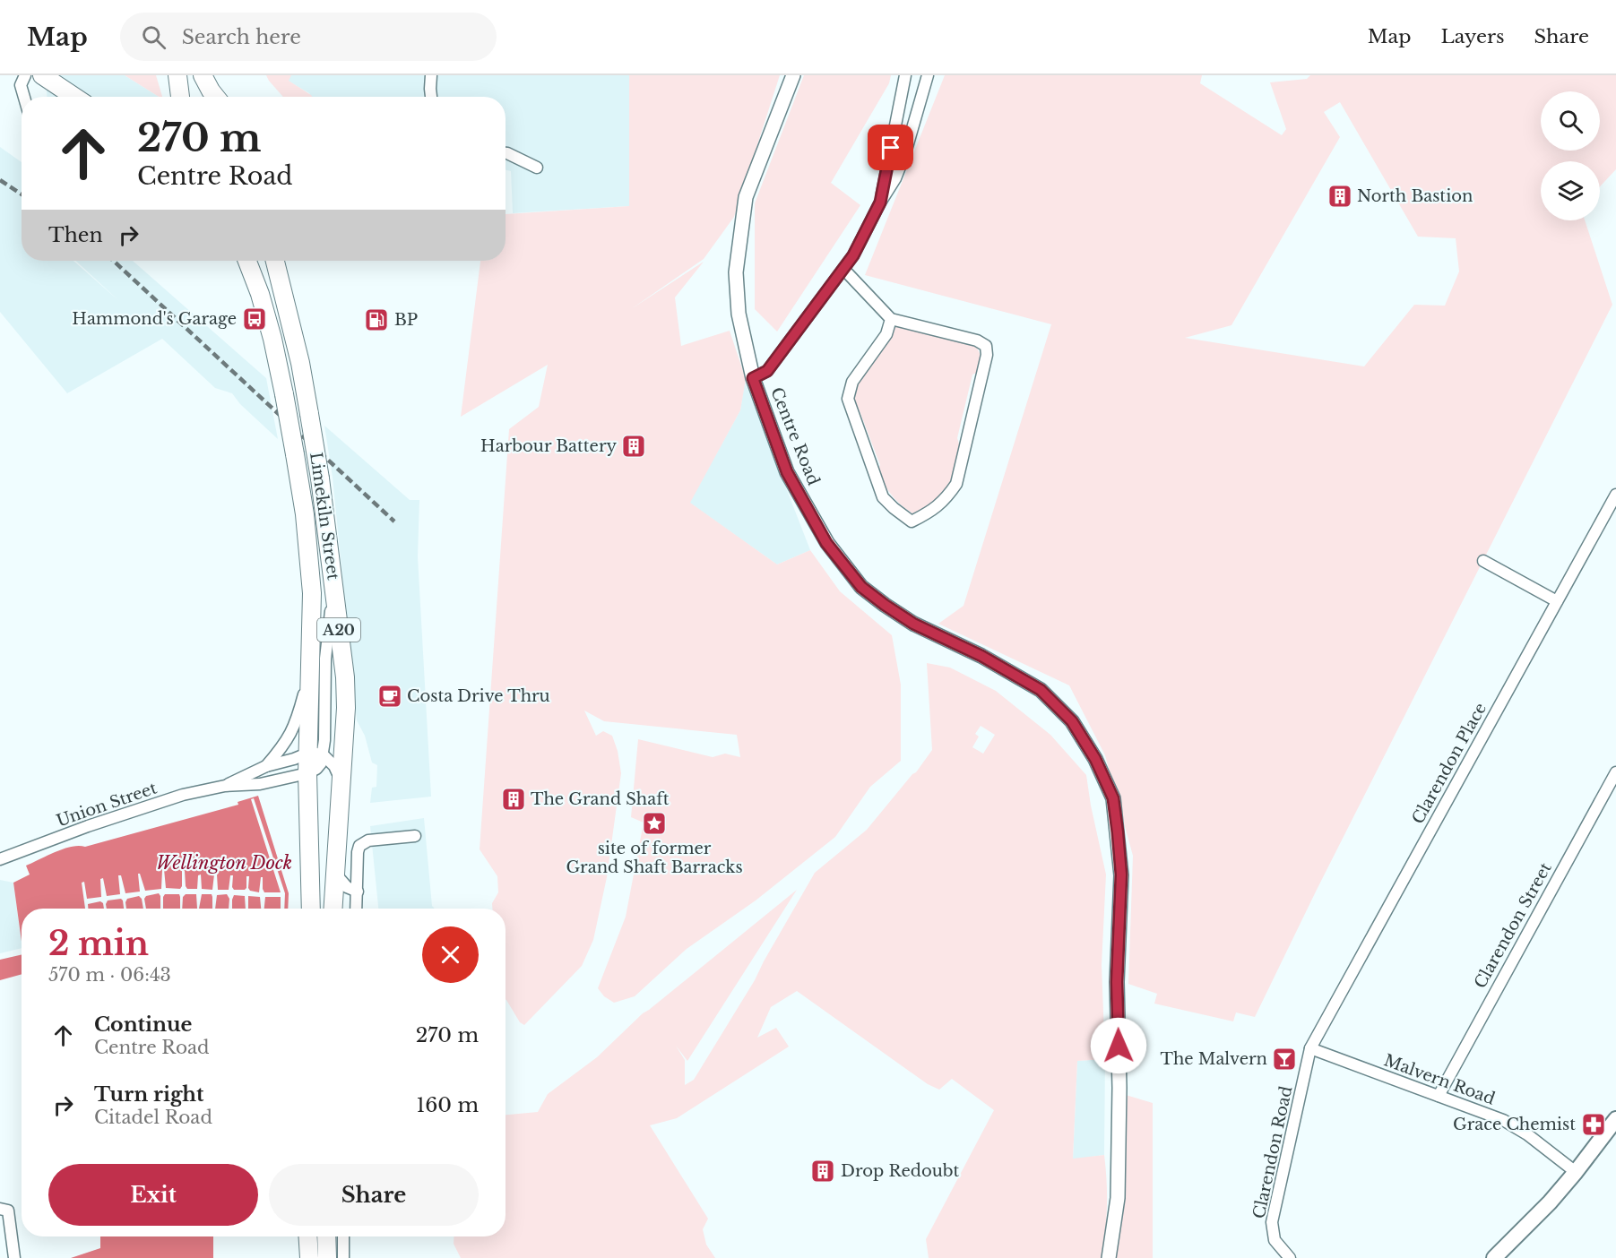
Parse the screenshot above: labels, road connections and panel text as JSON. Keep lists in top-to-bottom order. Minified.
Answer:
{"streets":{"highway":["Limekiln Street","A20"],"street":["Centre Road","Clarendon Place","Union Street","Clarendon Street","Malvern Road","Clarendon Road"]},"crossings":[["Limekiln Street","A20"],["Limekiln Street","Union Street"],["A20","Union Street"],["Clarendon Place","Malvern Road"],["Clarendon Place","Clarendon Road"],["Clarendon Street","Malvern Road"],["Malvern Road","Clarendon Road"]],"water":["Wellington Dock"],"places":{"building":["North Bastion","Harbour Battery","The Grand Shaft","Drop Redoubt"],"bus stop":["Hammond's Garage"],"fuel station":["BP"],"cafe":["Costa Drive Thru"],"place":["site of former Grand Shaft Barracks"],"bar":["The Malvern"],"pharmacy":["Grace Chemist"]},"page":{"header":"Map","search":"Search here","nav":["Map","Layers","Share"],"turn":["270 m","Centre Road"],"then":"Then","heading":["2 min","570 m · 06:43"],"list":[{"name":"Continue","note":"Centre Road","value":"270 m"},{"name":"Turn right","note":"Citadel Road","value":"160 m"}],"buttons":["Exit","Share"]}}
